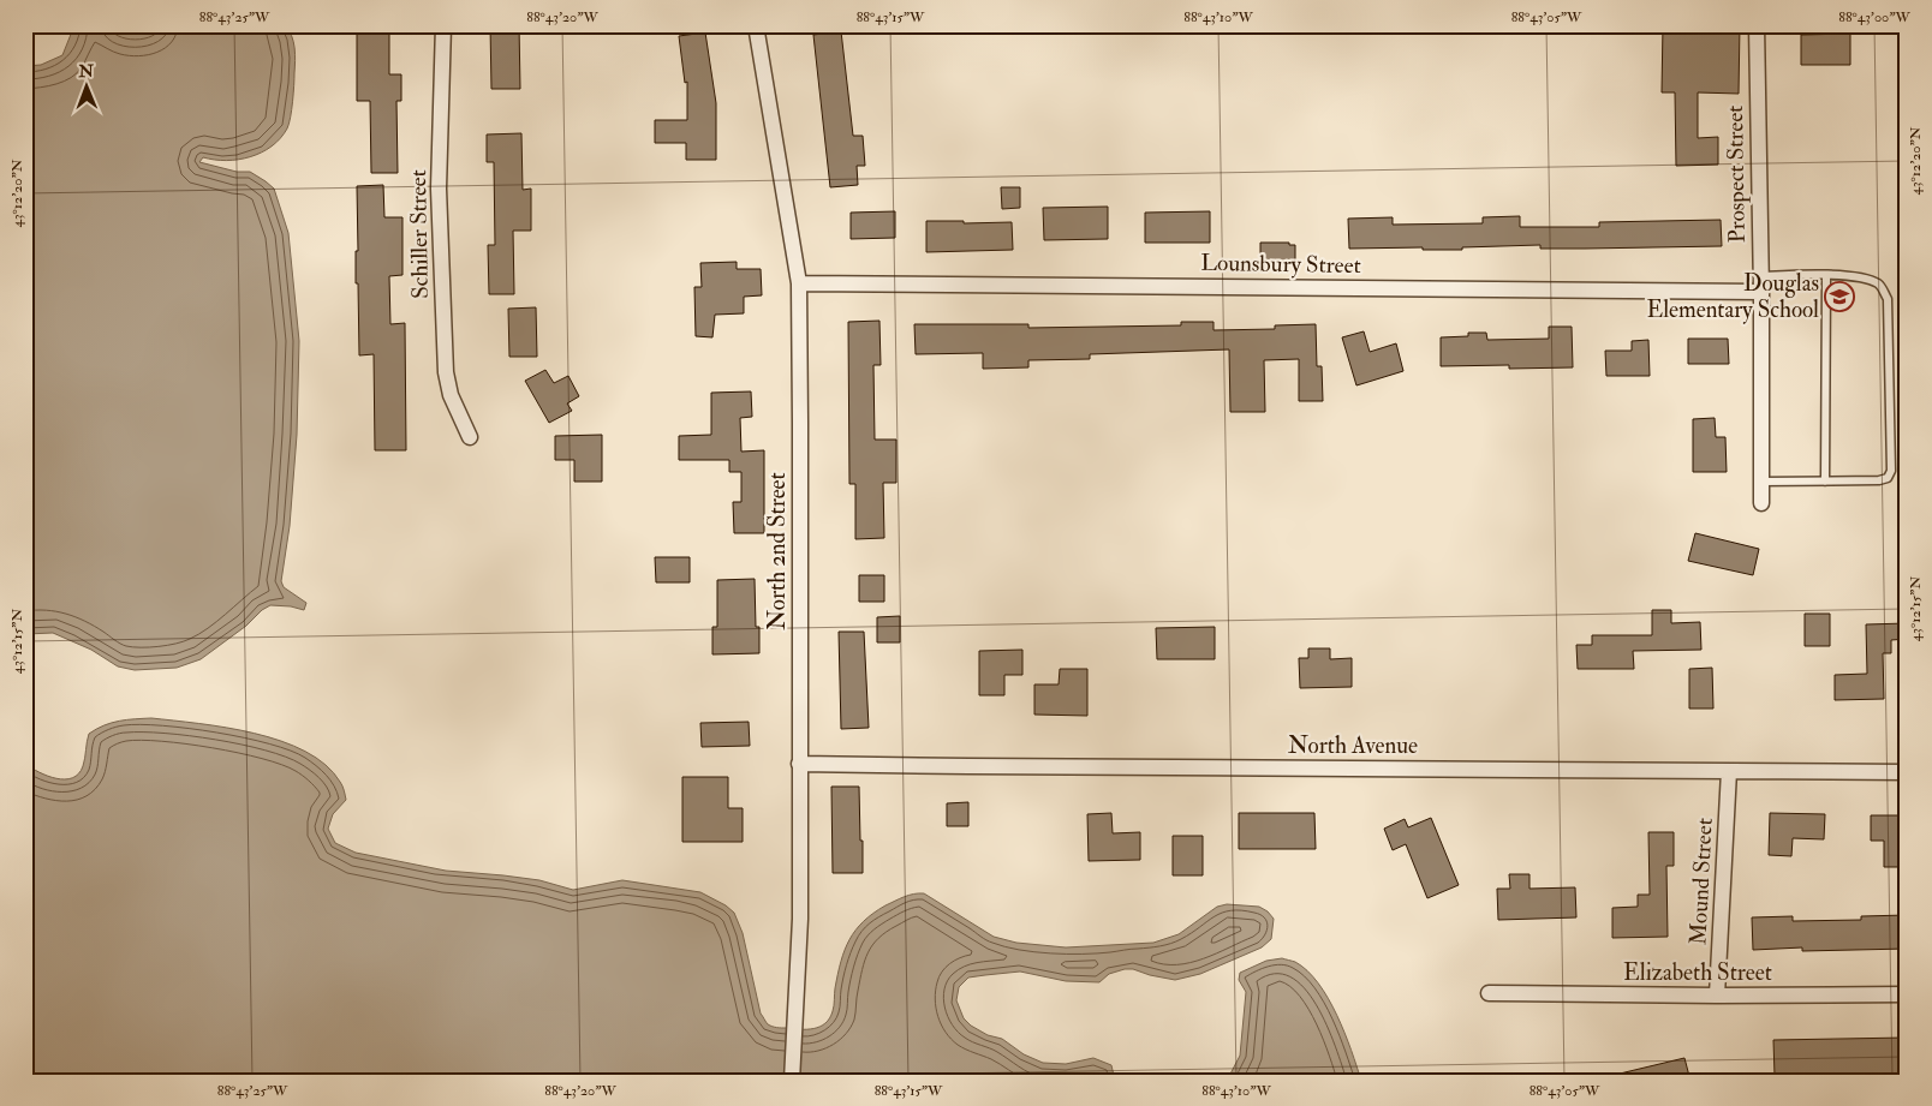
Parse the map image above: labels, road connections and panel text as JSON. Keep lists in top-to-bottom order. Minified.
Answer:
{"streets":{"street":["Prospect Street","Schiller Street","Lounsbury Street","North 2nd Street","North Avenue","Mound Street","Elizabeth Street"]},"crossings":[["Prospect Street","Lounsbury Street"],["Lounsbury Street","North 2nd Street"],["North 2nd Street","North Avenue"],["North Avenue","Mound Street"],["Mound Street","Elizabeth Street"]],"places":{"school or university":["Douglas Elementary School"]},"north":"top","coordinates":["88°43'25\"W","88°43'20\"W","88°43'15\"W","88°43'10\"W","88°43'05\"W","88°43'00\"W","43°12'20\"N","43°12'15\"N"]}
